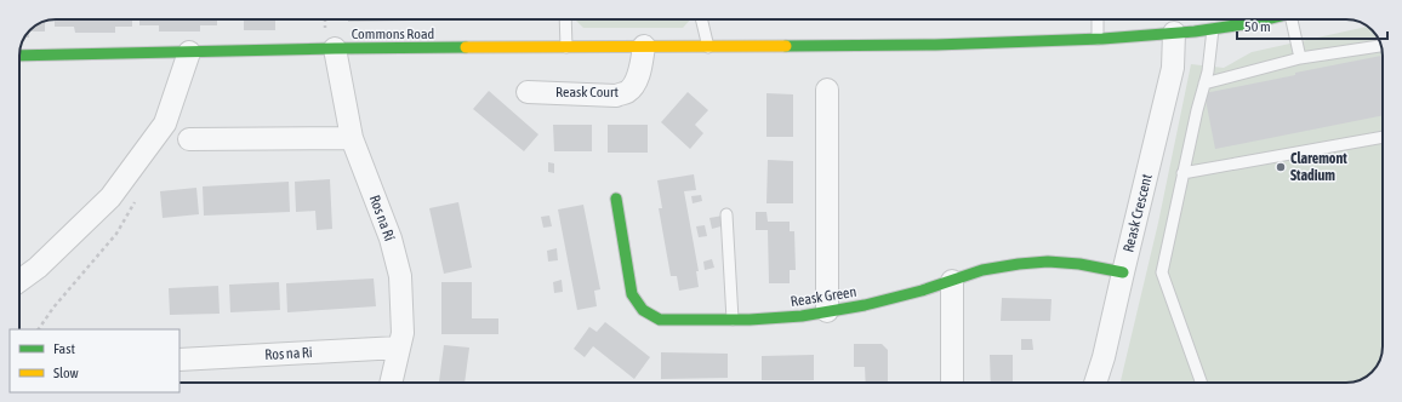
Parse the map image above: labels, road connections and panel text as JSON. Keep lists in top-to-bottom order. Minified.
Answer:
{"streets":{"street":["Commons Road","Reask Court","Reask Crescent","Ros na Rí","Reask Green","Ros na Ri"]},"crossings":[["Commons Road","Reask Court"],["Commons Road","Reask Crescent"],["Commons Road","Ros na Rí"],["Reask Crescent","Reask Green"],["Ros na Rí","Ros na Ri"]],"places":["Claremont Stadium"],"legend":["Fast","Slow"],"scale_bar":"50 m"}
